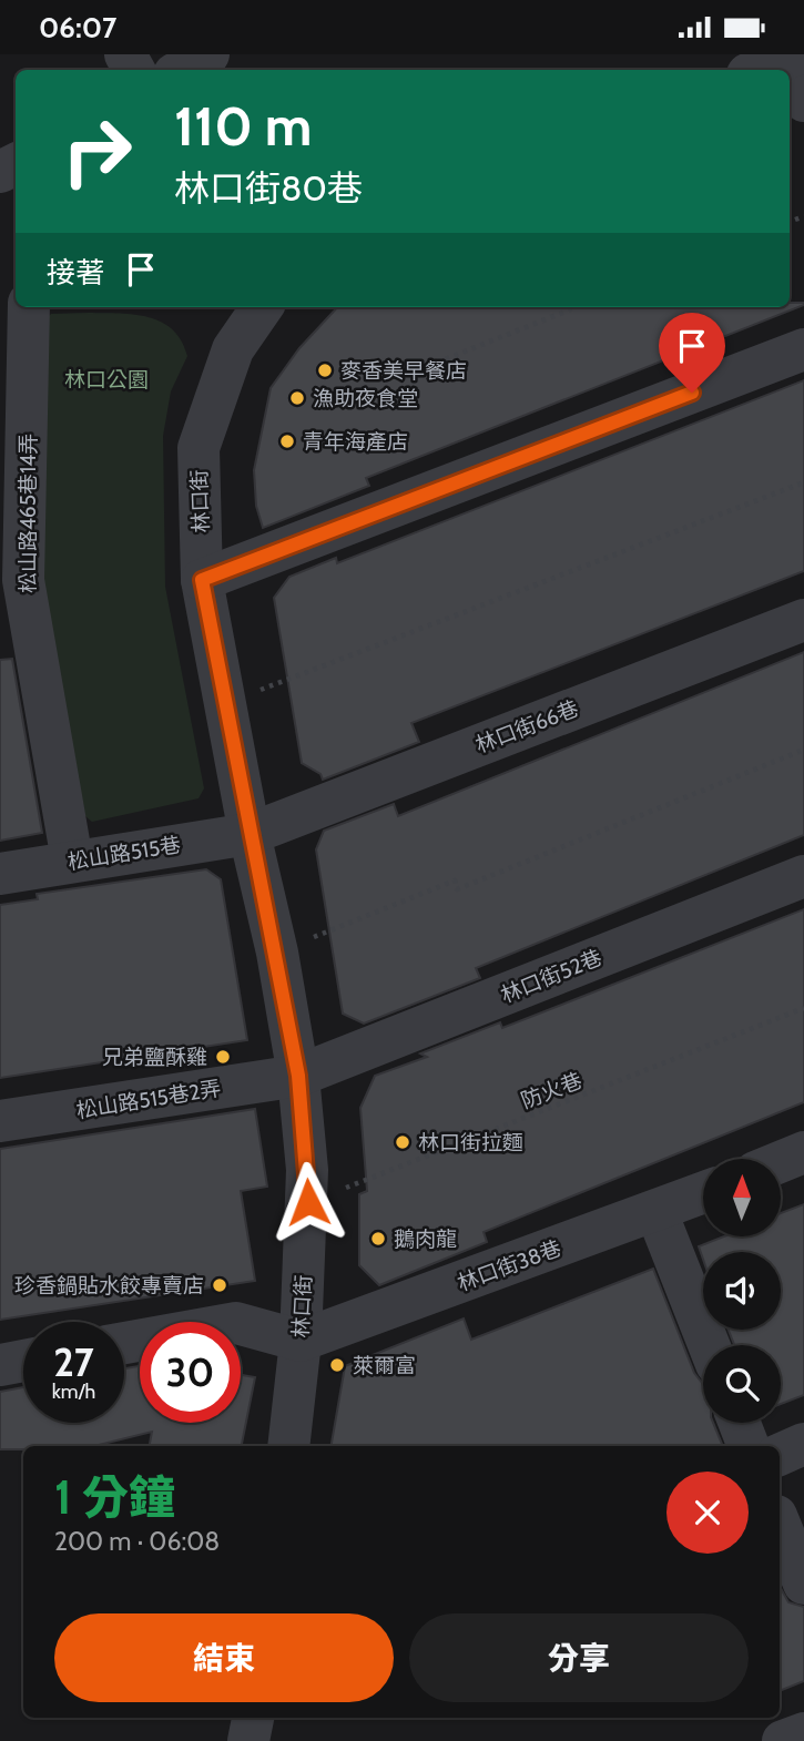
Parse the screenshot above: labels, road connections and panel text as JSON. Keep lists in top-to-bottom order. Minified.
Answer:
{"streets":{"street":["林口街","松山路465巷14弄","林口街66巷","松山路515巷","林口街52巷","松山路515巷2弄","林口街38巷"],"path":["防火巷"]},"crossings":[["林口街","林口街66巷"],["林口街","松山路515巷"],["林口街","林口街52巷"],["林口街","防火巷"],["林口街","松山路515巷2弄"],["林口街","林口街38巷"],["松山路465巷14弄","松山路515巷"],["林口街66巷","松山路515巷"],["林口街52巷","松山路515巷2弄"]],"parks":["林口公園"],"places":["麥香美早餐店","漁助夜食堂","青年海產店","兄弟鹽酥雞","林口街拉麵","鵝肉龍","珍香鍋貼水餃專賣店","萊爾富"],"north":"top","page":{"status":"06:07","turn":["110 m","林口街80巷"],"then":"接著","speed":"27 km/h","limit":"30","heading":["1 分鐘","200 m · 06:08"],"buttons":["結束","分享"]}}
